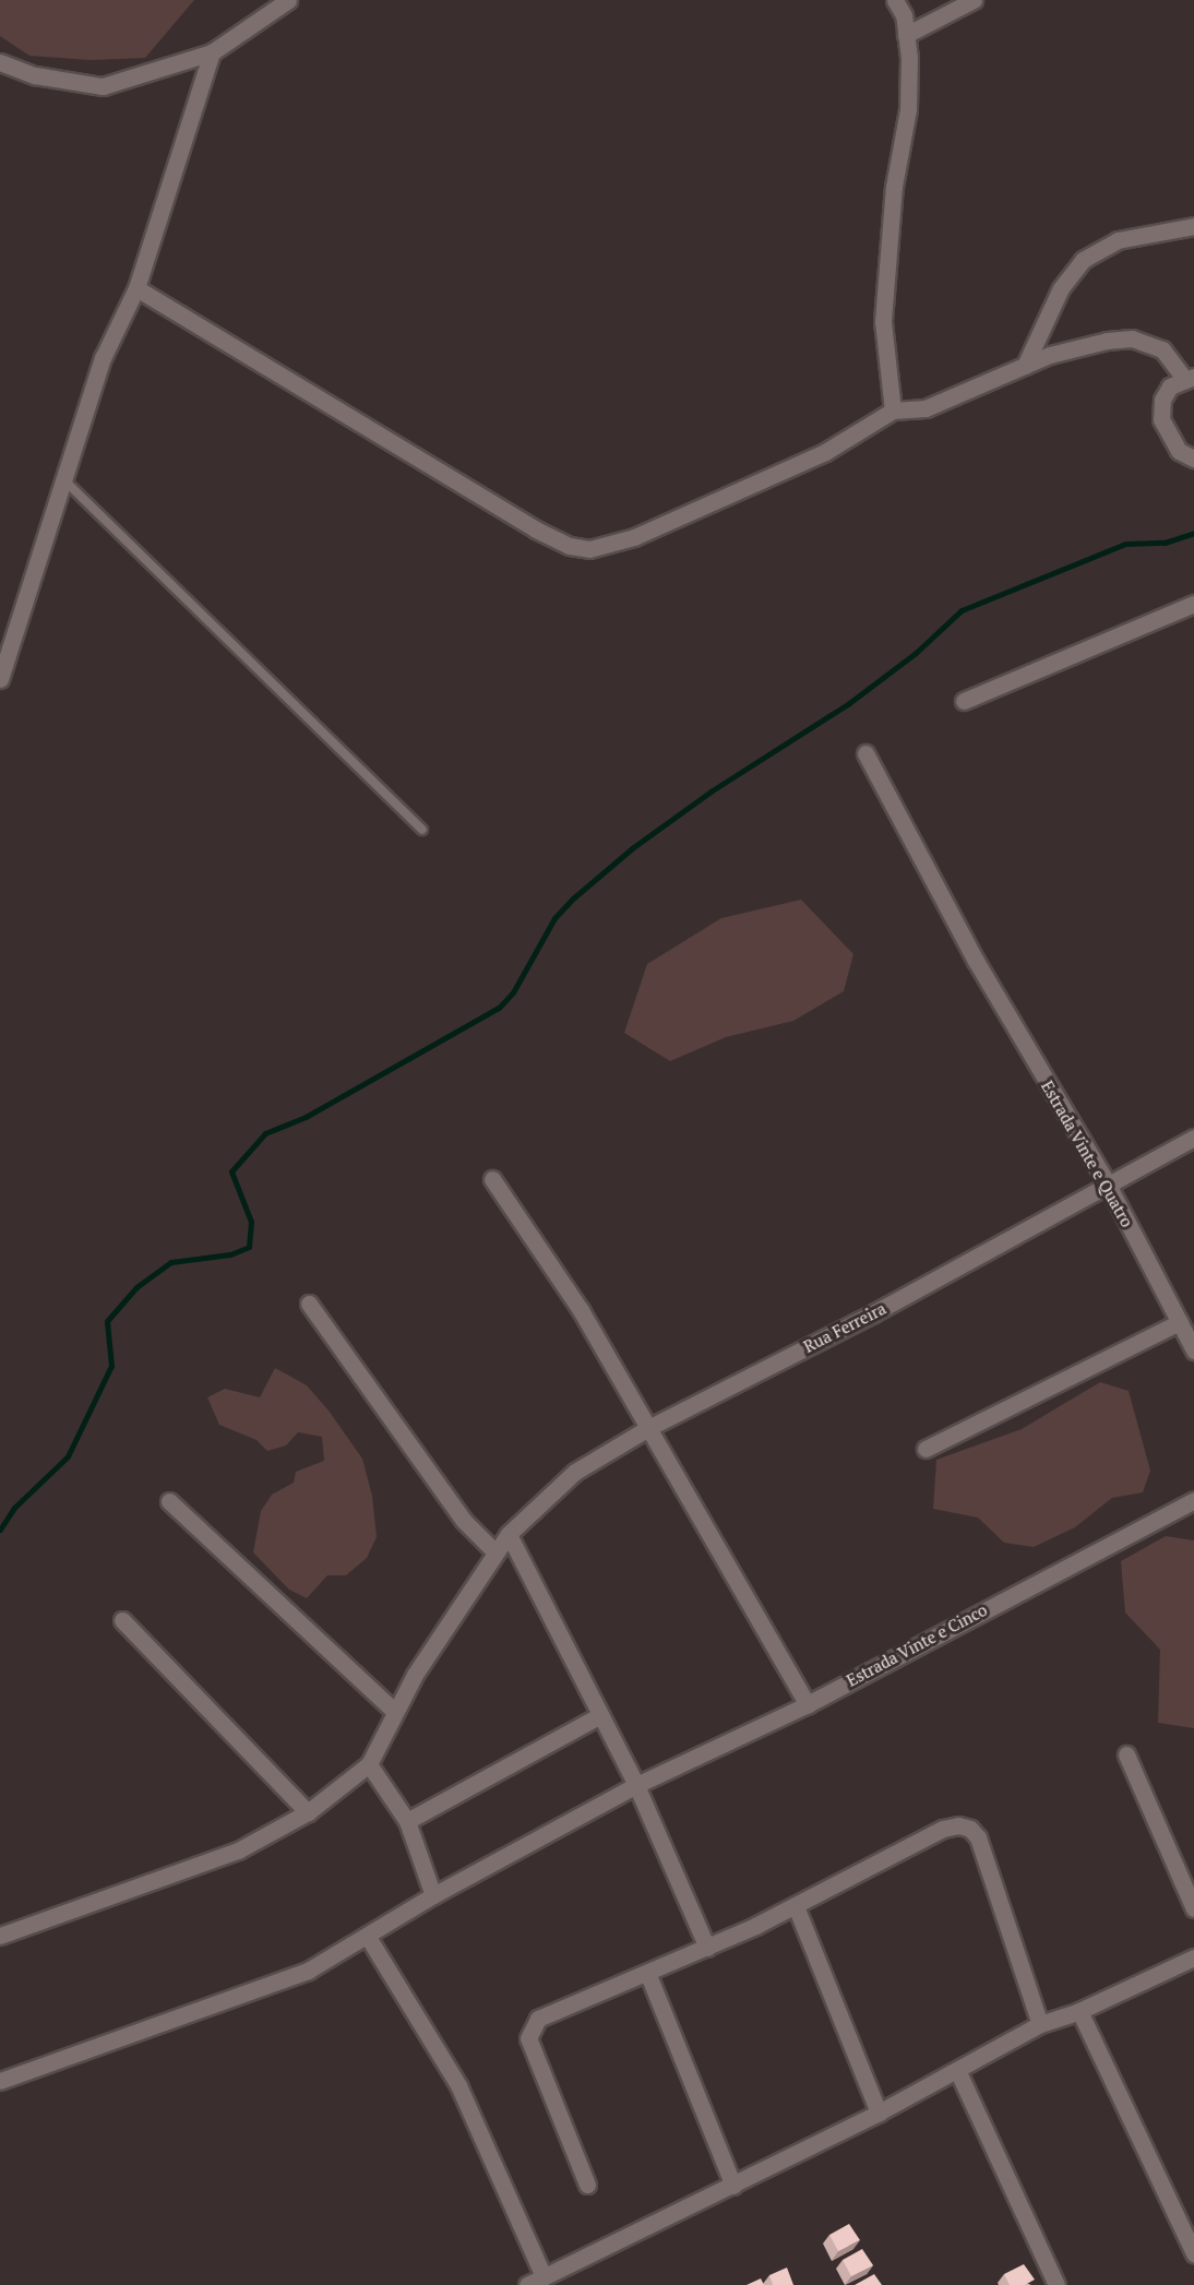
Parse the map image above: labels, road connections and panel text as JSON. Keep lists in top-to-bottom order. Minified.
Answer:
{"streets":{"street":["Estrada Vinte e Quatro","Rua Ferreira","Estrada Vinte e Cinco"]},"crossings":[["Estrada Vinte e Quatro","Rua Ferreira"]]}
